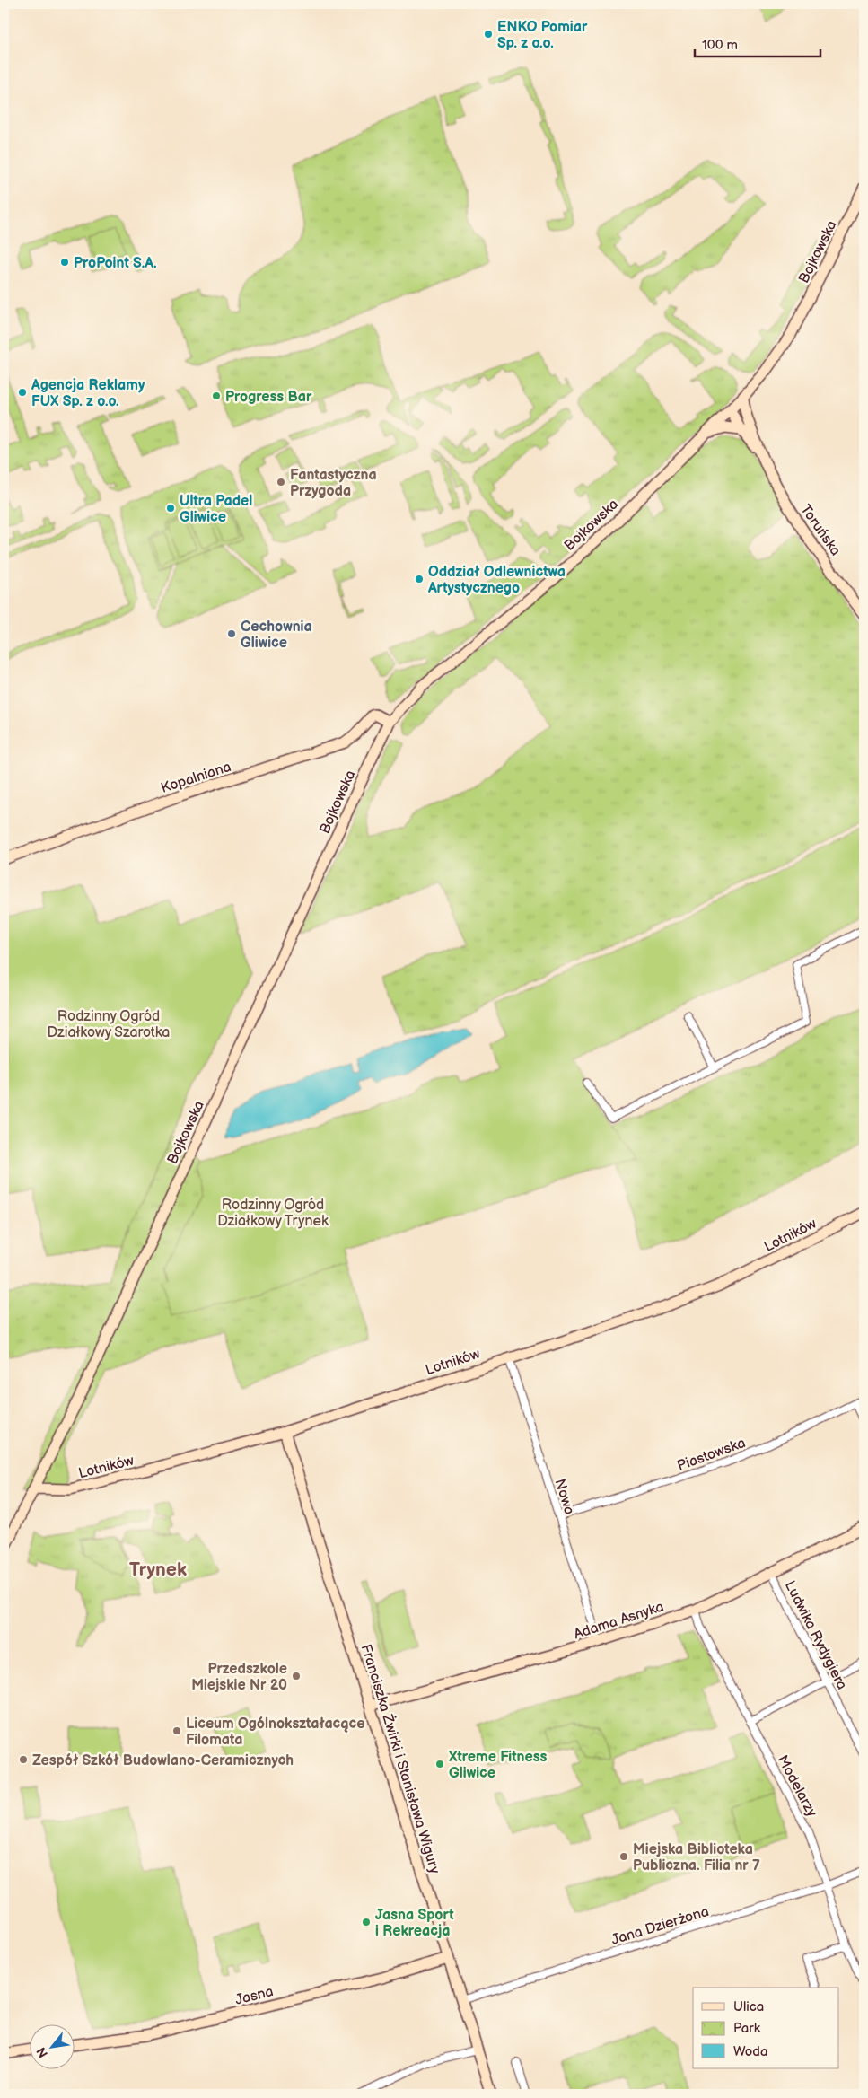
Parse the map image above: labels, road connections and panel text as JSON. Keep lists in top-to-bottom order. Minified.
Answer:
{"streets":{"street":["Bojkowska","Toruńska","Kopalniana","Lotników","Piastowska","Nowa","Adama Asnyka","Ludwika Rydygiera","Franciszka Żwirki i Stanisława Wigury","Modelarzy","Jana Dzierżona","Jasna"]},"crossings":[["Bojkowska","Toruńska"],["Bojkowska","Kopalniana"],["Bojkowska","Lotników"],["Lotników","Nowa"],["Lotników","Franciszka Żwirki i Stanisława Wigury"],["Piastowska","Nowa"],["Nowa","Adama Asnyka"],["Adama Asnyka","Ludwika Rydygiera"],["Adama Asnyka","Franciszka Żwirki i Stanisława Wigury"],["Adama Asnyka","Modelarzy"],["Franciszka Żwirki i Stanisława Wigury","Jana Dzierżona"],["Franciszka Żwirki i Stanisława Wigury","Jasna"],["Modelarzy","Jana Dzierżona"]],"districts":["Trynek"],"parks":["Rodzinny Ogród Działkowy Szarotka","Rodzinny Ogród Działkowy Trynek"],"places":["ENKO Pomiar Sp. z o.o.","ProPoint S.A.","Agencja Reklamy FUX Sp. z o.o.","Progress Bar","Fantastyczna Przygoda","Ultra Padel Gliwice","Oddział Odlewnictwa Artystycznego","Cechownia Gliwice","Przedszkole Miejskie Nr 20","Liceum Ogólnokształacące Filomata","Zespół Szkół Budowlano-Ceramicznych","Xtreme Fitness Gliwice","Miejska Biblioteka Publiczna. Filia nr 7","Jasna Sport i Rekreacja"],"legend":["Ulica","Park","Woda"],"scale_bar":"100 m","north":"bottom left"}
